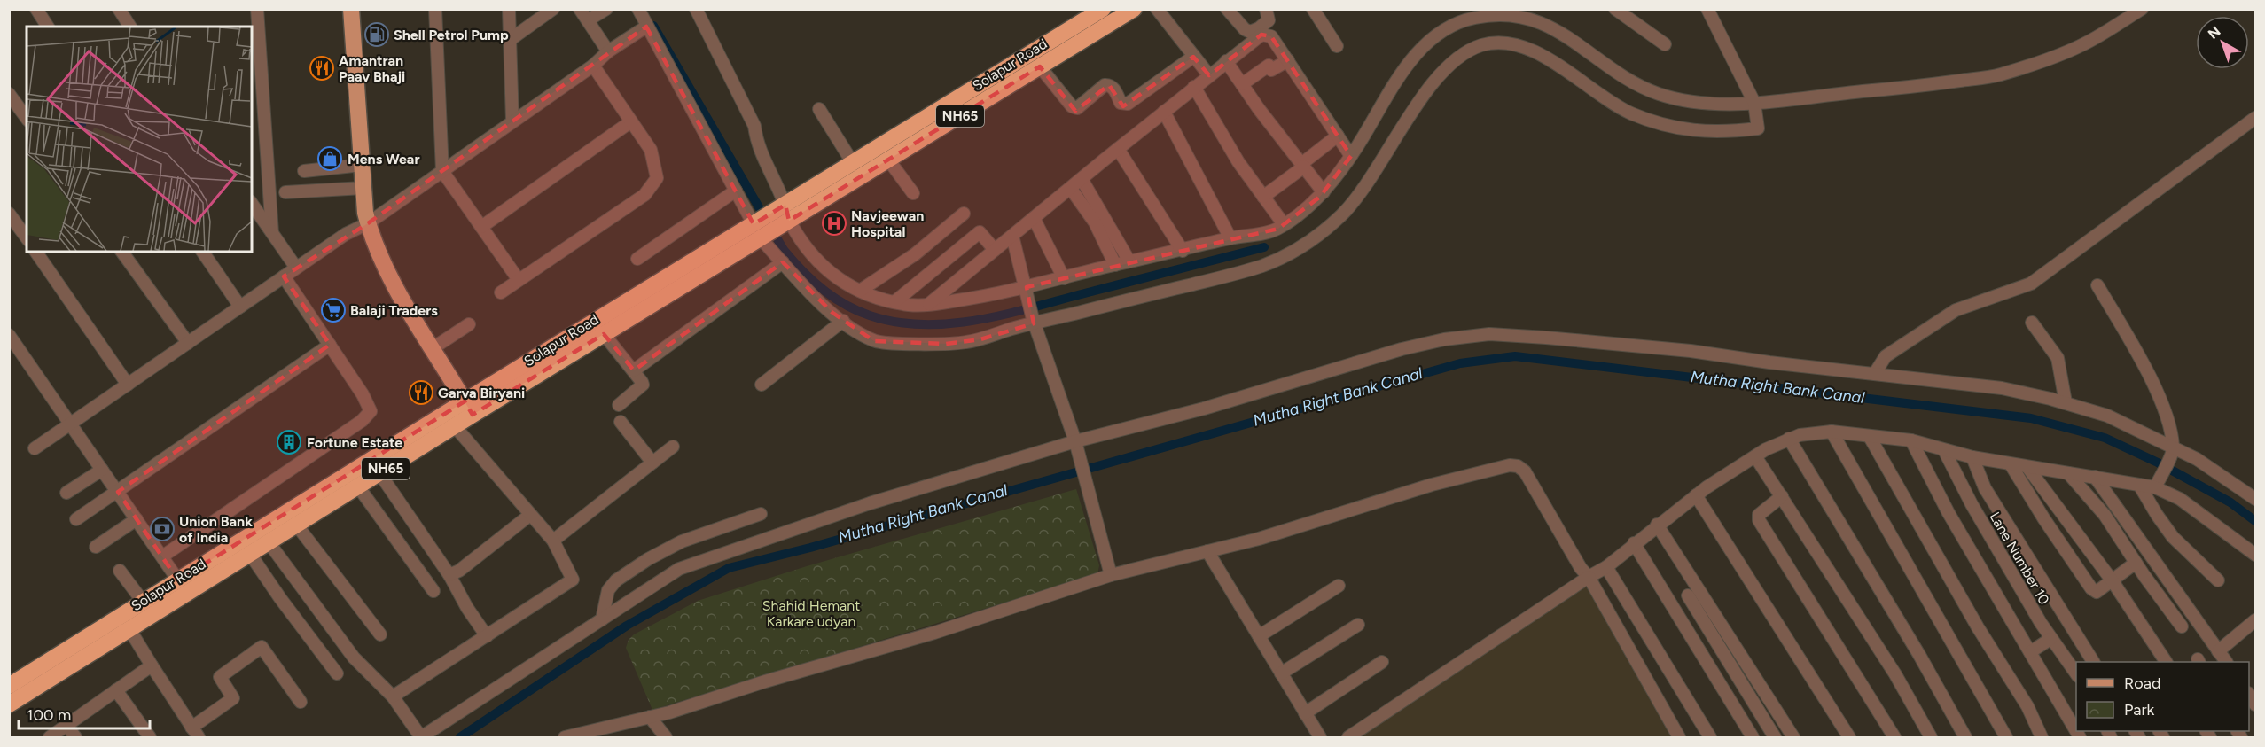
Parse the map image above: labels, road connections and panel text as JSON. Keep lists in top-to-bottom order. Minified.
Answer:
{"streets":{"highway":["Solapur Road","NH65"],"street":["Lane Number 10"]},"water":["Mutha Right Bank Canal"],"parks":["Shahid Hemant Karkare udyan"],"places":{"fuel station":["Shell Petrol Pump"],"restaurant":["Amantran Paav Bhaji","Garva Biryani"],"shop":["Mens Wear"],"hospital":["Navjeewan Hospital"],"supermarket":["Balaji Traders"],"building":["Fortune Estate"],"bank":["Union Bank of India"]},"legend":["Road","Park"],"scale_bar":"100 m","north":"top left"}
